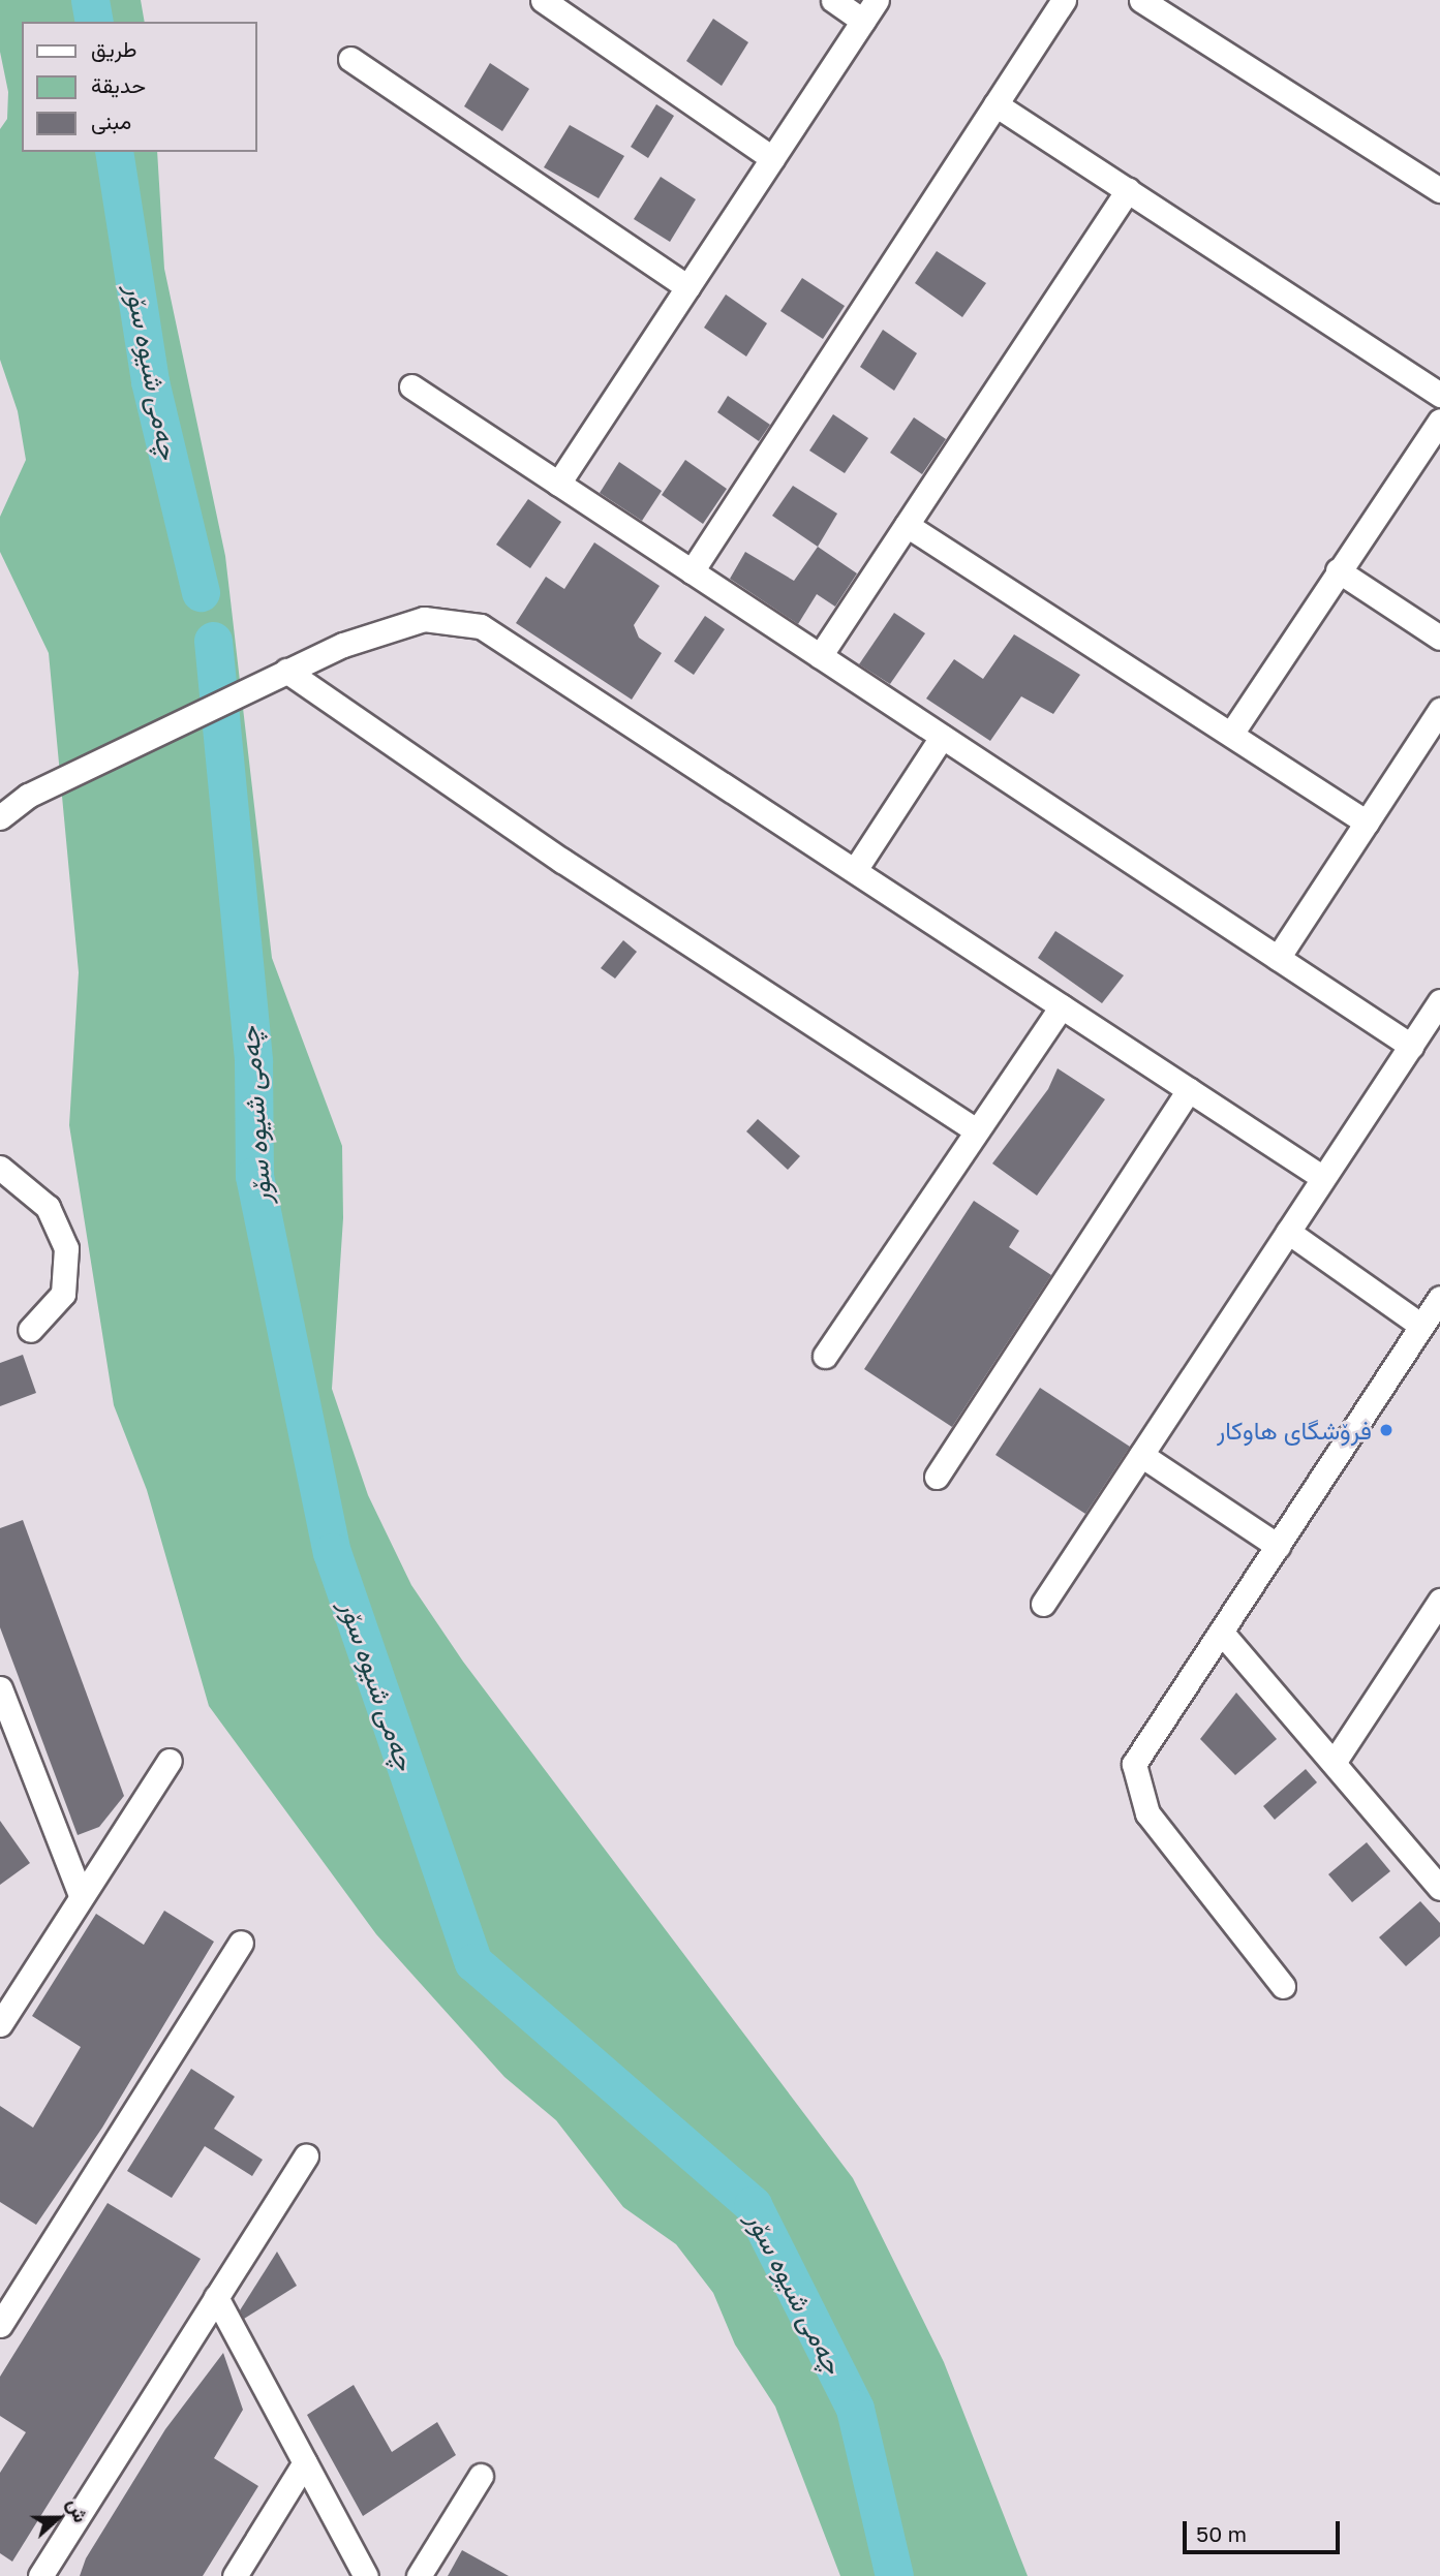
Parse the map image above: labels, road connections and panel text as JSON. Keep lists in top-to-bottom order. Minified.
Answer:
{"water":["چەمی شیوە سۆر"],"places":["فرۆشگای ھاوکار"],"legend":["طريق","حديقة","مبنى"],"scale_bar":"50 m","north":"right"}
